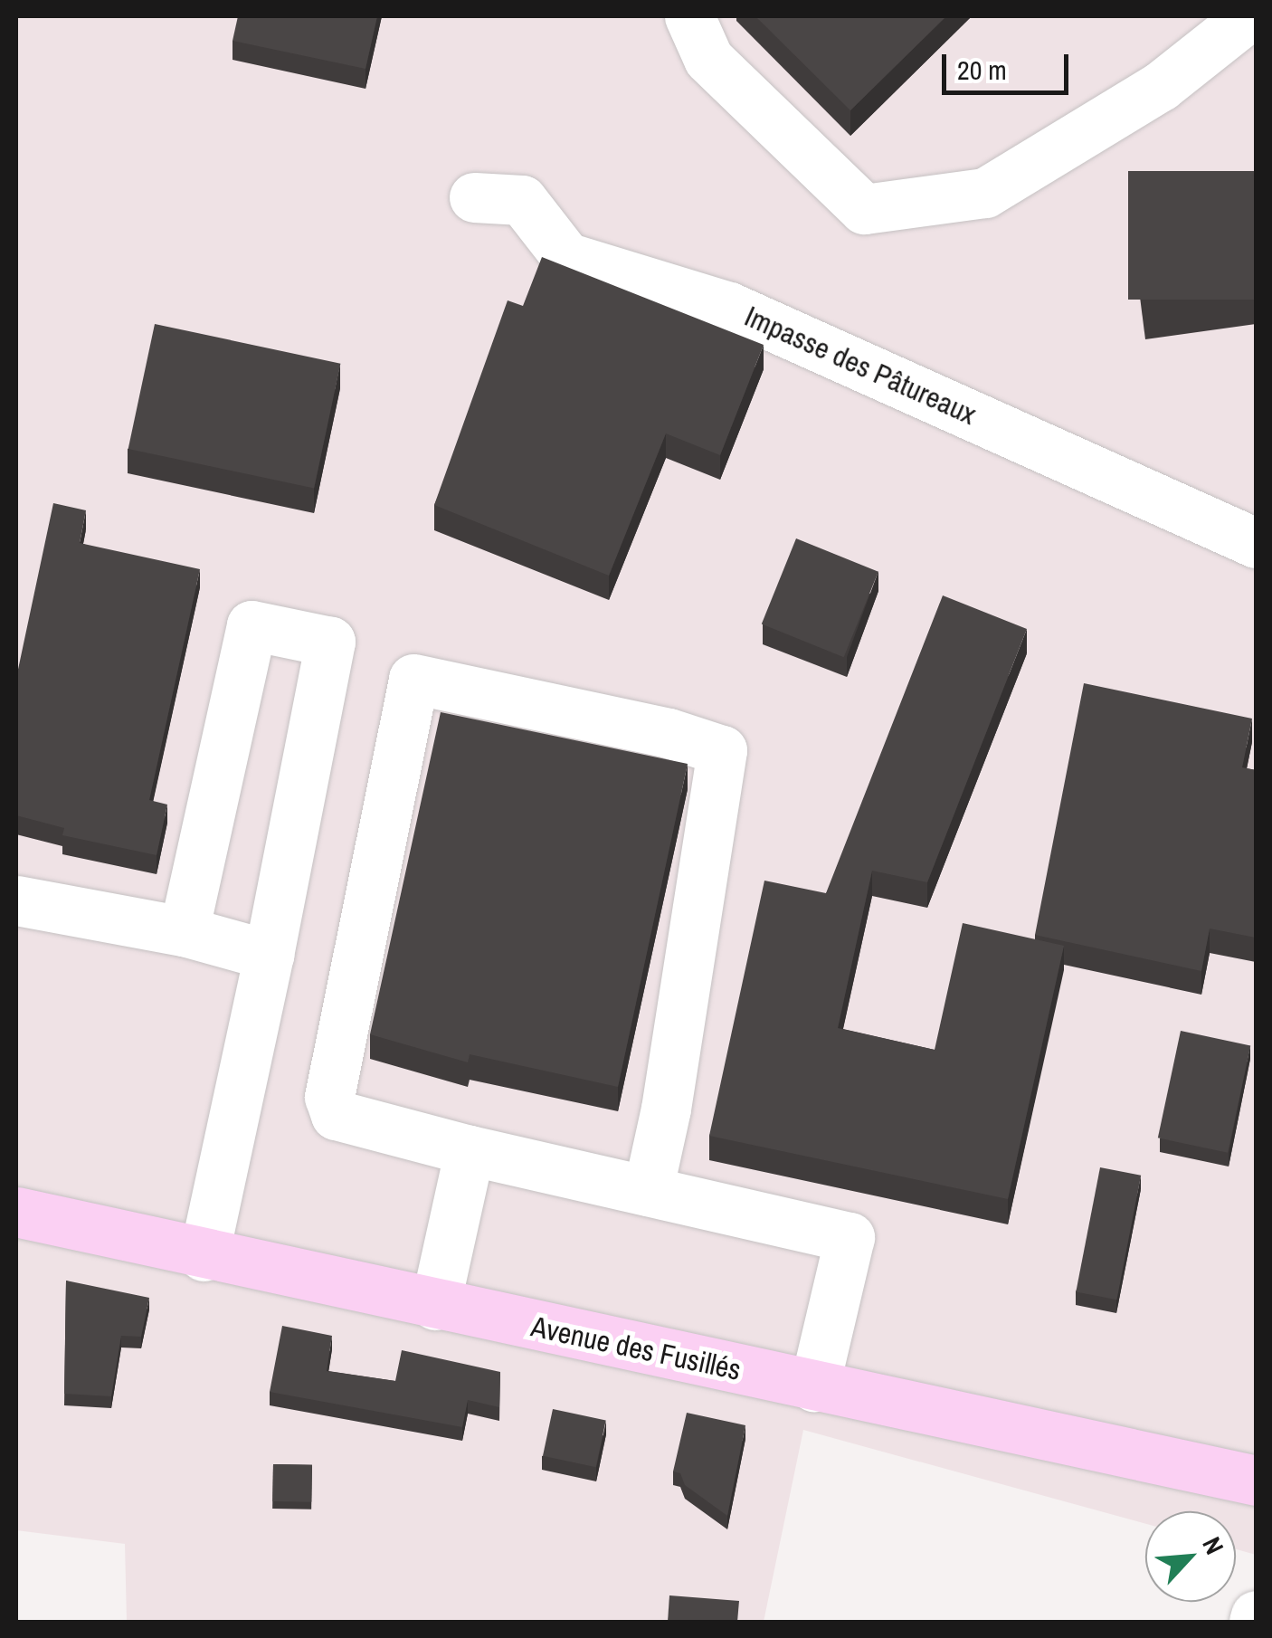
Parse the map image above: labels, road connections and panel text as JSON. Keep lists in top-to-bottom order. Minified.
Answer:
{"streets":{"main road":["Avenue des Fusillés"],"street":["Impasse des Pâtureaux"]},"scale_bar":"20 m","north":"top right"}
